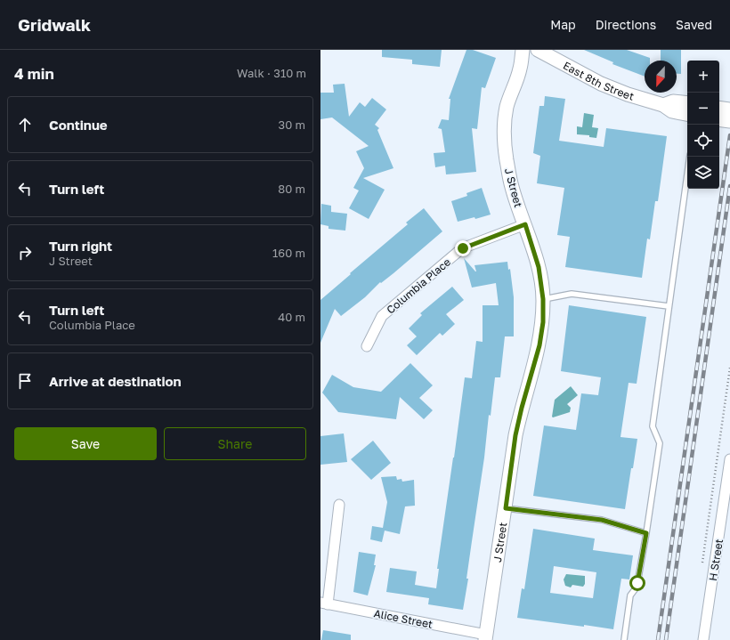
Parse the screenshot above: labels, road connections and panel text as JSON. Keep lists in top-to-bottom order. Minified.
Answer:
{"streets":{"street":["East 8th Street","J Street","Columbia Place","H Street","Alice Street"]},"crossings":[["J Street","Columbia Place"],["J Street","Alice Street"]],"north":"bottom","page":{"header":"Gridwalk","nav":["Map","Directions","Saved"],"heading":["4 min","Walk · 310 m"],"map_buttons":["+","−"],"list":[["Continue","30 m"],["Turn left","80 m"],["Turn right","J Street","160 m"],["Turn left","Columbia Place","40 m"],"Arrive at destination"],"buttons":["Save","Share"]}}
